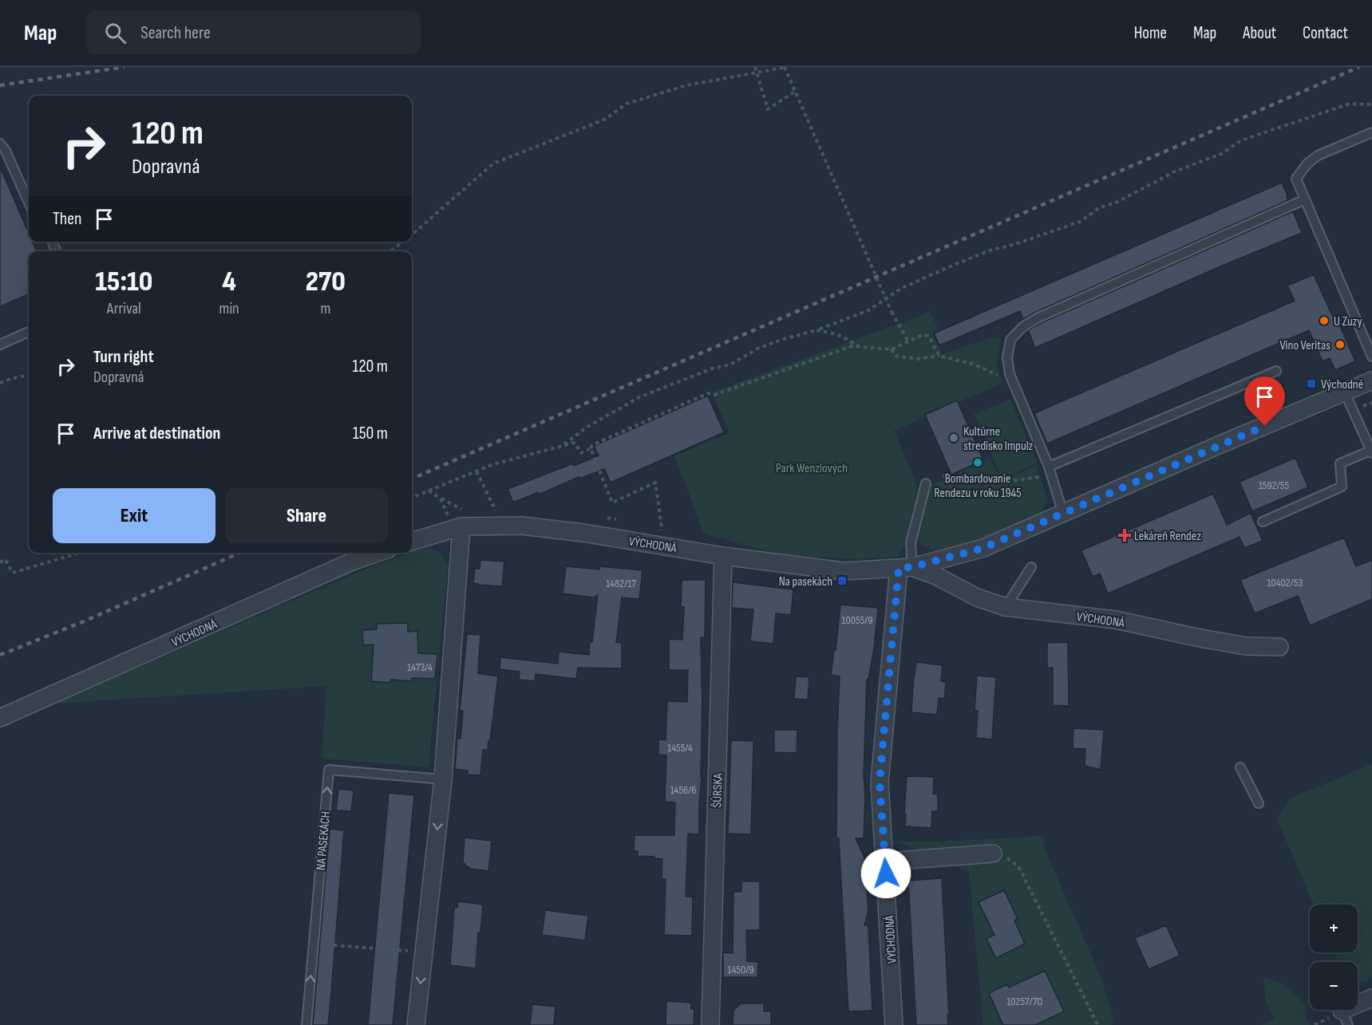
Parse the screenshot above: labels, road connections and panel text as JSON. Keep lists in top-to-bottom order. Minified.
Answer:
{"streets":{"street":["VÝCHODNÁ","ŠÚRSKA"],"lane":["NA PASEKÁCH"]},"crossings":[["VÝCHODNÁ","ŠÚRSKA"]],"parks":["Park Wenzlových"],"places":{"other":["U Zuzy","Vino Veritas","Kultúrne stredisko Impulz","Bombardovanie Rendezu v roku 1945"],"transit":["Východné","Na pasekách"],"health":["Lekáreň Rendez"]},"house_numbers":["1592/55","10402/53","1482/17","10055/9","1473/4","1455/4","1456/6","1450/9","10257/7O"],"page":{"header":"Map","search":"Search here","nav":["Home","Map","About","Contact"],"turn":["120 m","Dopravná"],"then":"Then","eta":["15:10","Arrival","4","min","270","m"],"list":[{"name":"Turn right","note":"Dopravná","value":"120 m"},{"name":"Arrive at destination","value":"150 m"}],"buttons":["Exit","Share"],"map_buttons":["+","−"]}}
